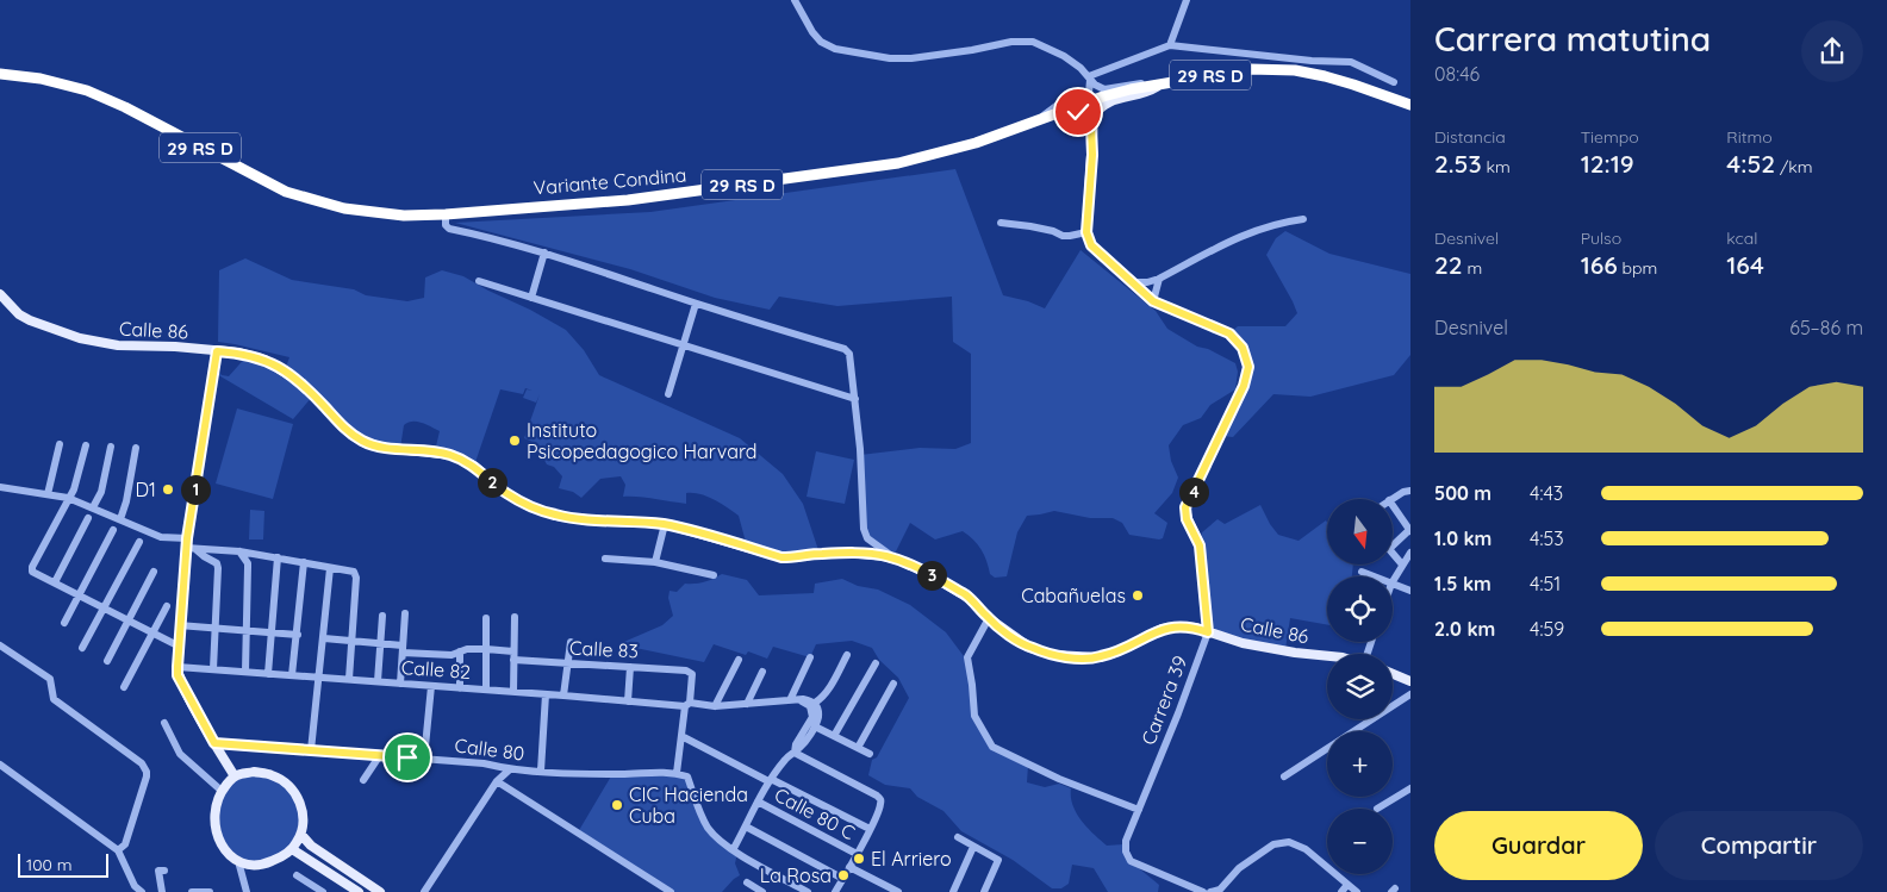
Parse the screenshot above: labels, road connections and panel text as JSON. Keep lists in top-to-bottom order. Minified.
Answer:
{"streets":{"highway":["29 RS D","Variante Condina"],"main road":["Calle 86","Carrera 39"],"street":["Calle 83","Calle 82","Calle 80","Calle 80 C"]},"crossings":[["Calle 86","Carrera 39"],["Calle 83","Calle 82"]],"places":["Instituto Psicopedagogico Harvard","D1","Cabañuelas","CIC Hacienda Cuba","El Arriero","La Rosa"],"scale_bar":"100 m","north":"bottom","page":{"heading":["Carrera matutina","08:46"],"stats":[["Distancia","2.53 km"],["Tiempo","12:19"],["Ritmo","4:52 /km"],["Desnivel","22 m"],["Pulso","166 bpm"],["kcal","164"]],"chart":["Desnivel","65–86 m"],"pins":["2","1","4","3"],"list":[{"name":"500 m","note":"4:43"},{"name":"1.0 km","note":"4:53"},{"name":"1.5 km","note":"4:51"},{"name":"2.0 km","note":"4:59"}],"map_buttons":["+","−"],"buttons":["Guardar","Compartir"],"scale":"100 m"}}
